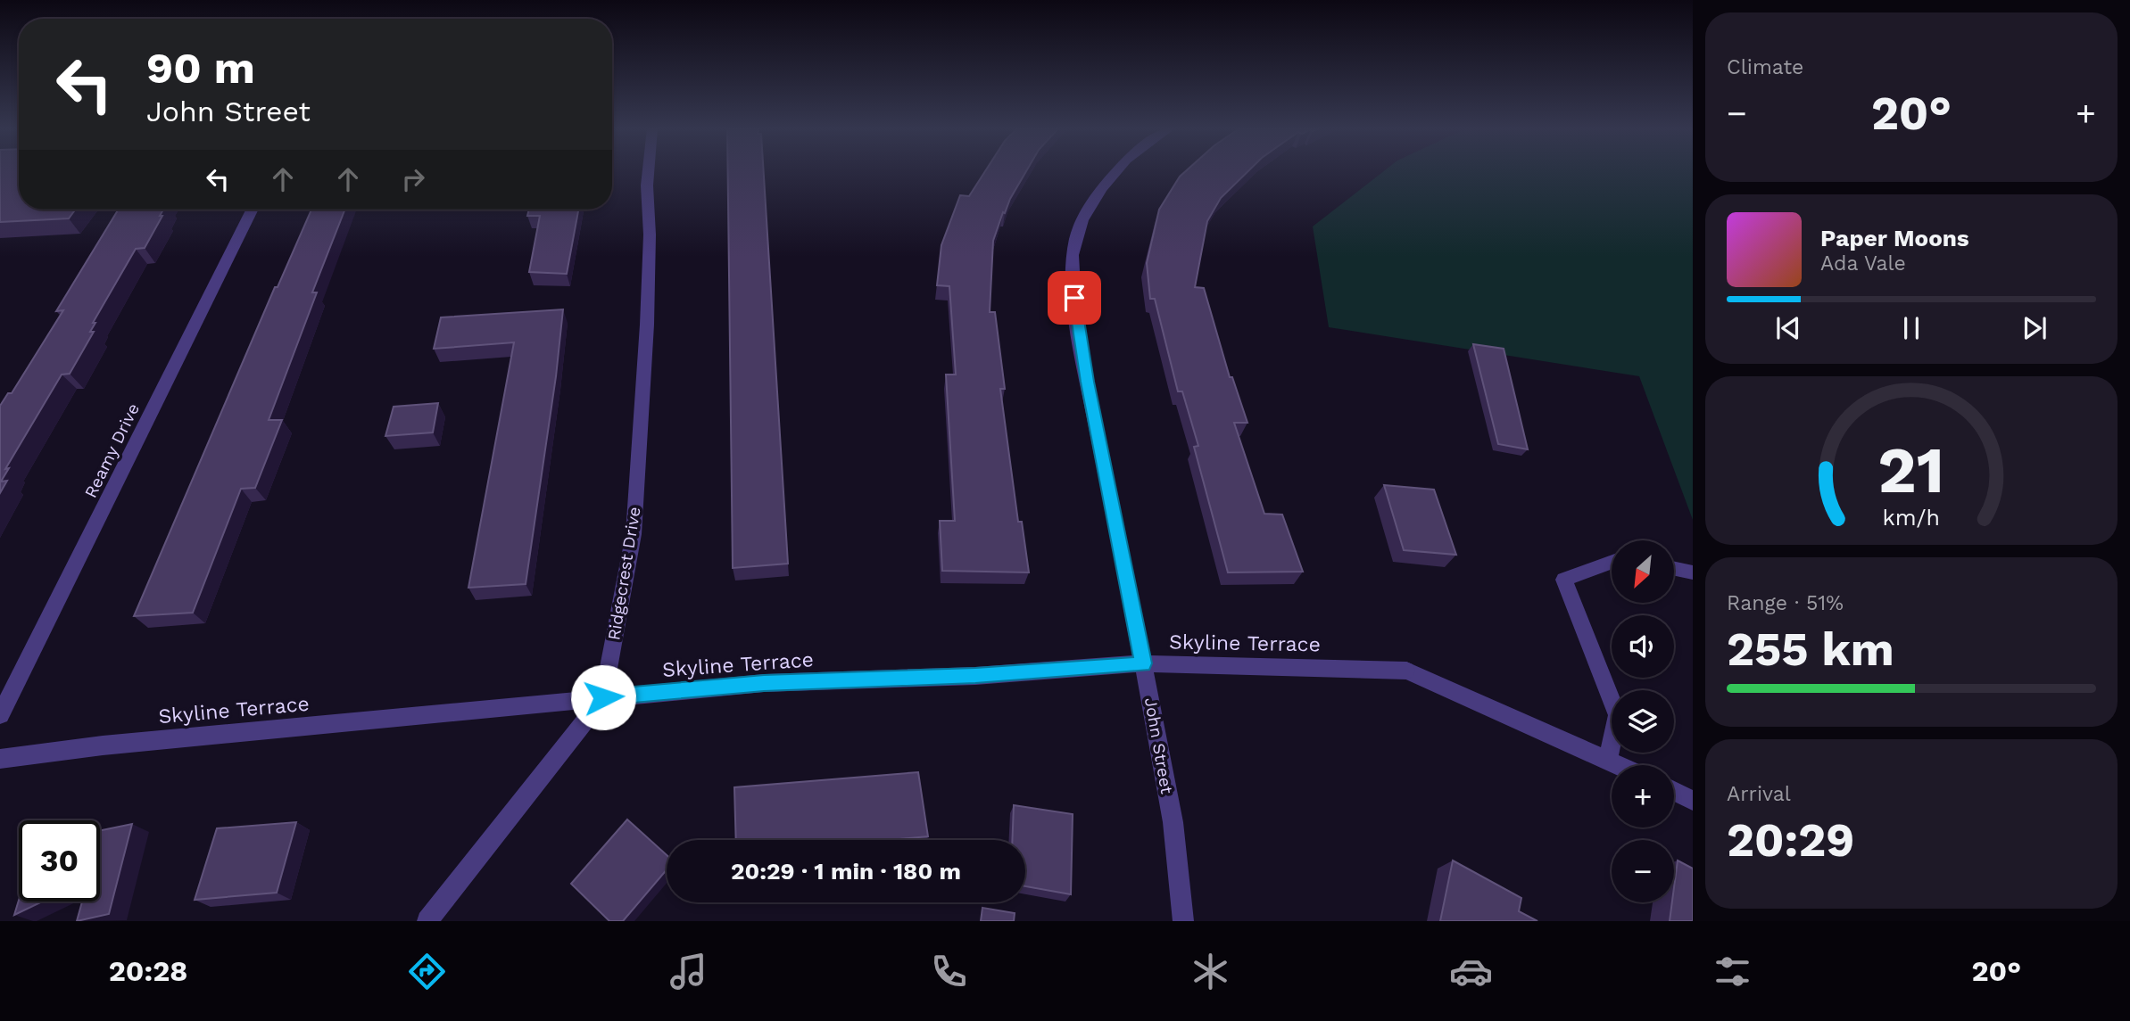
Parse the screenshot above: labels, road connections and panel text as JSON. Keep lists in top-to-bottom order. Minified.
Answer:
{"streets":{"street":["Reamy Drive","Ridgecrest Drive","Skyline Terrace","John Street"]},"crossings":[["Ridgecrest Drive","Skyline Terrace"],["Skyline Terrace","John Street"]],"north":"bottom left","page":{"tile":["Climate",["Range · 51%","255 km"],["Arrival","20:29"]],"turn":["90 m","John Street"],"heat":["−","20°","+"],"song":["Paper Moons","Ada Vale"],"map_buttons":["+","−"],"limit":"30","trip":"20:29 · 1 min · 180 m","tabs":["20:28","20°"],"gauge":["21","km/h"]}}
